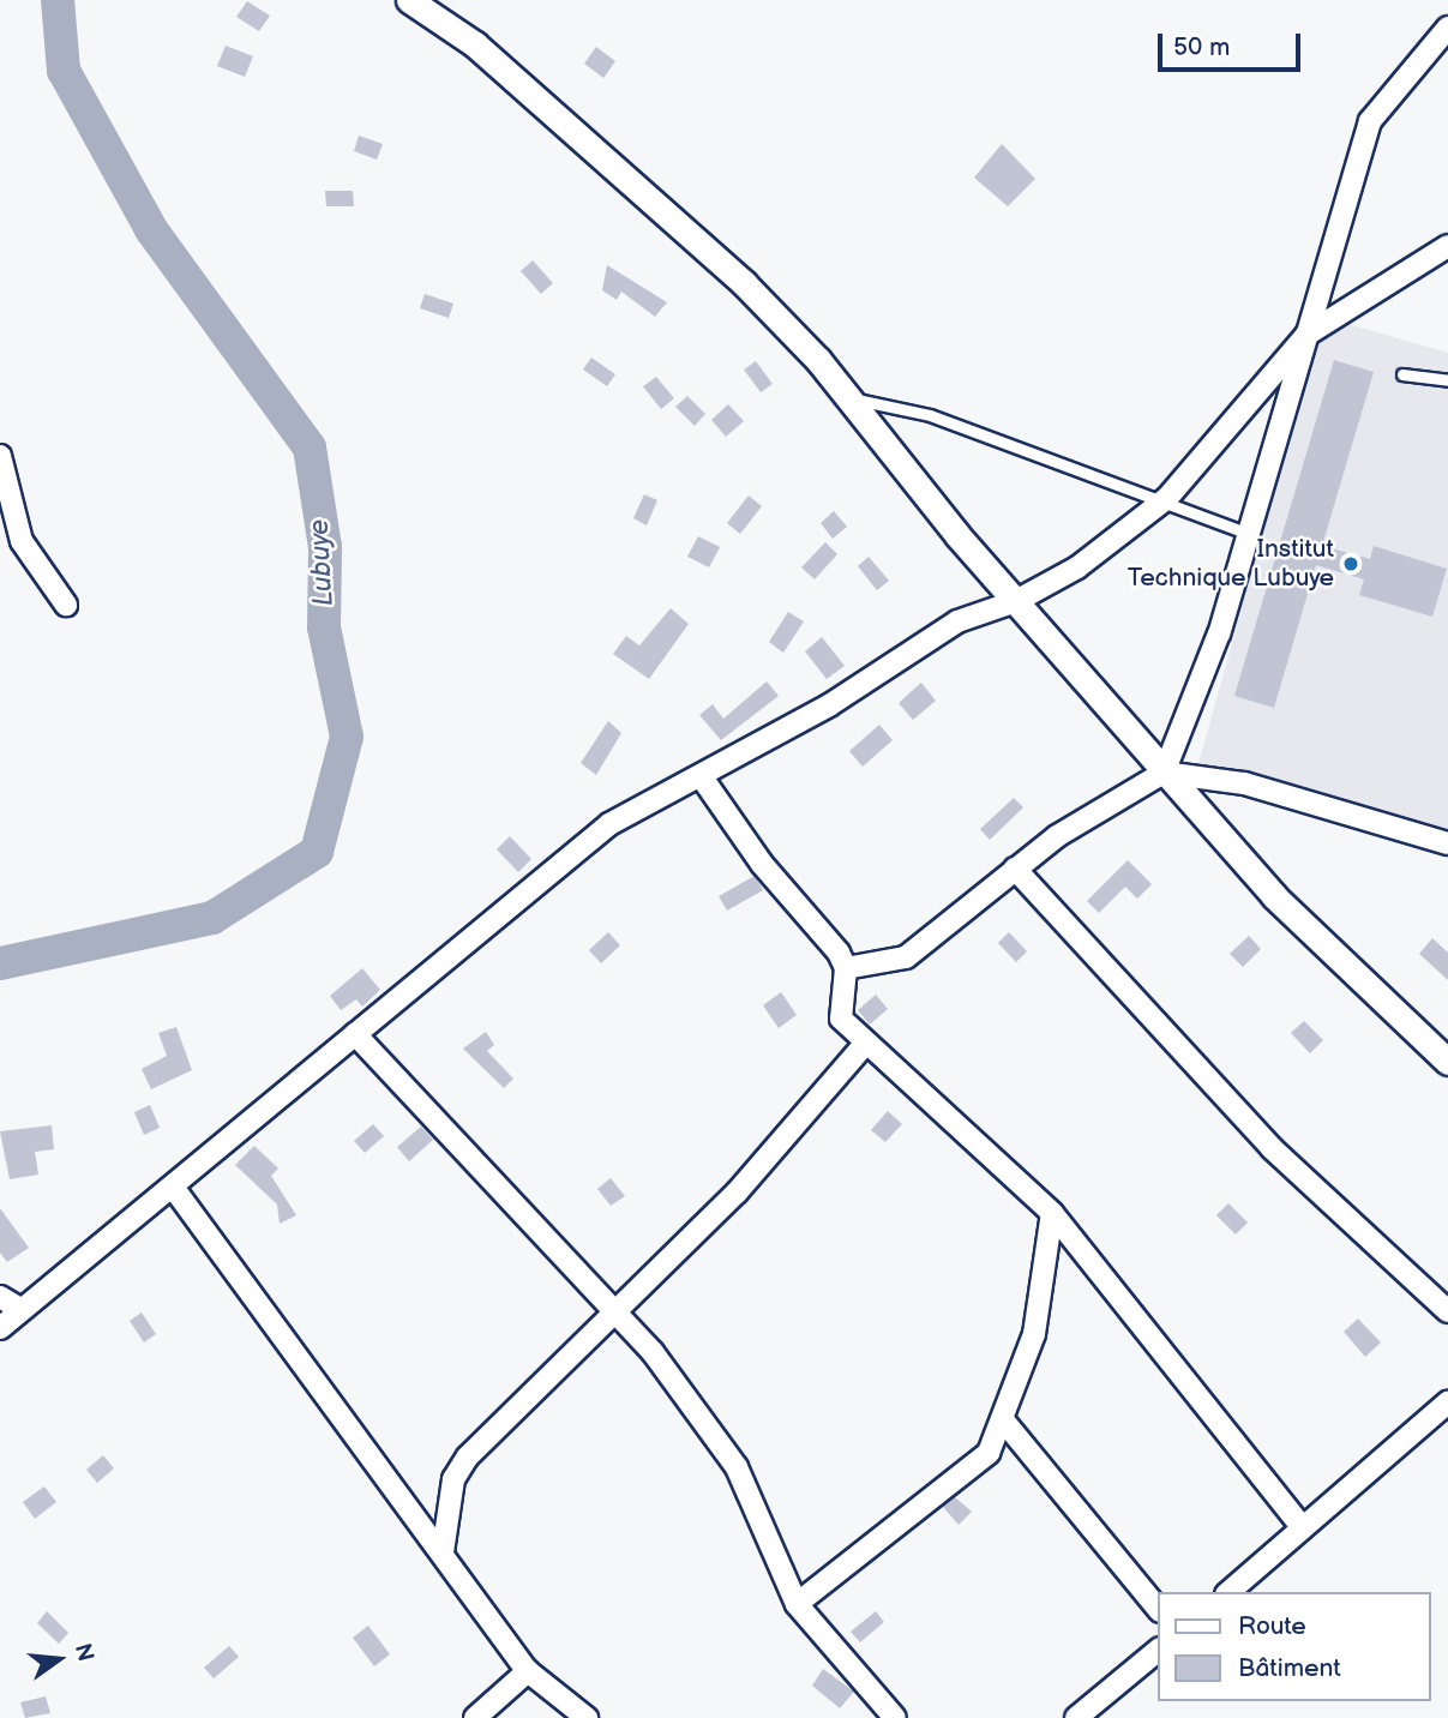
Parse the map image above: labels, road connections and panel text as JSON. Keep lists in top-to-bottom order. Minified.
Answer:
{"water":["Lubuye"],"places":["Institut Technique Lubuye"],"legend":["Route","Bâtiment"],"scale_bar":"50 m","north":"right"}
